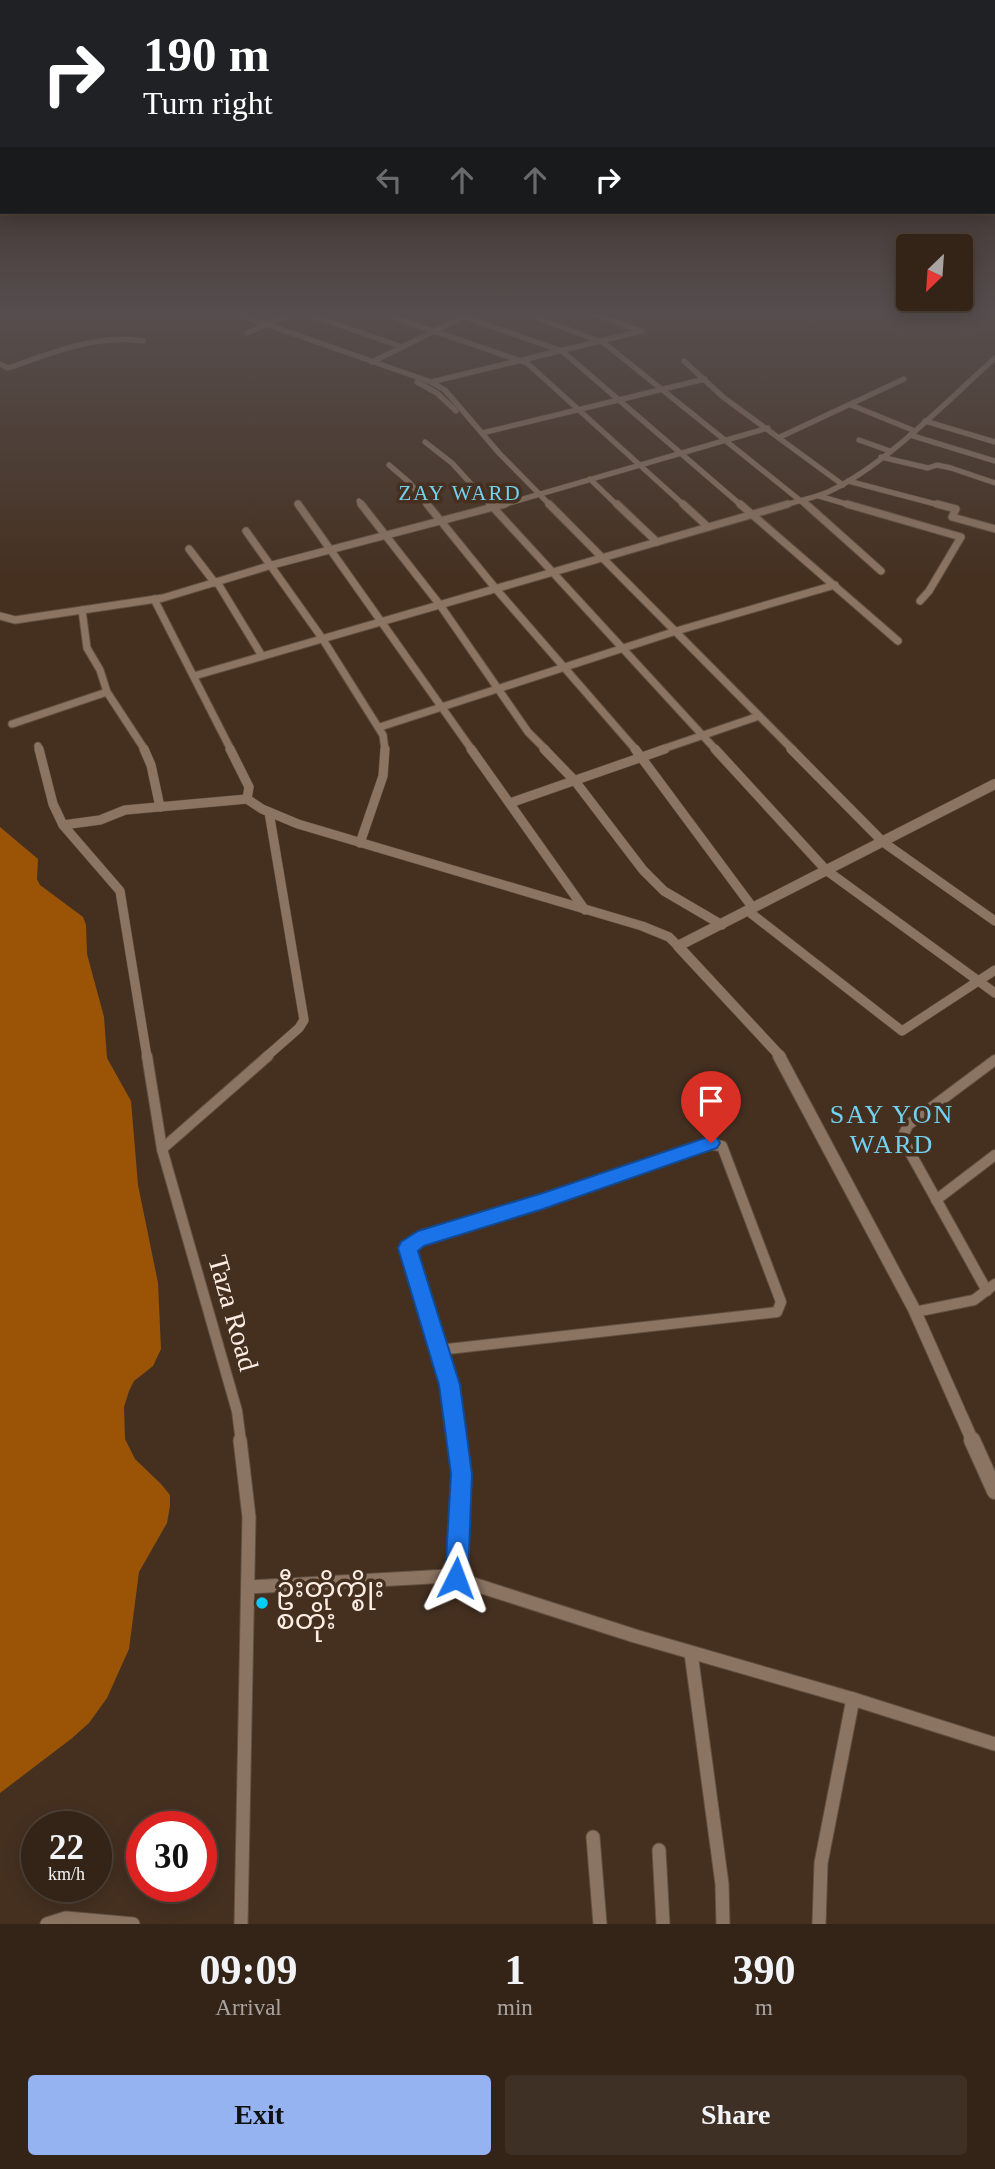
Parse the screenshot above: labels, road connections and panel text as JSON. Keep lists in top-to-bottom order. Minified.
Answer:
{"streets":{"street":["Taza Road"]},"districts":["ZAY WARD","SAY YON WARD"],"places":["ဦးတိုက္စိုး စတိုး"],"north":"bottom left","page":{"turn":["190 m","Turn right"],"speed":"22 km/h","limit":"30","eta":["09:09","Arrival","1","min","390","m"],"buttons":["Exit","Share"]}}
